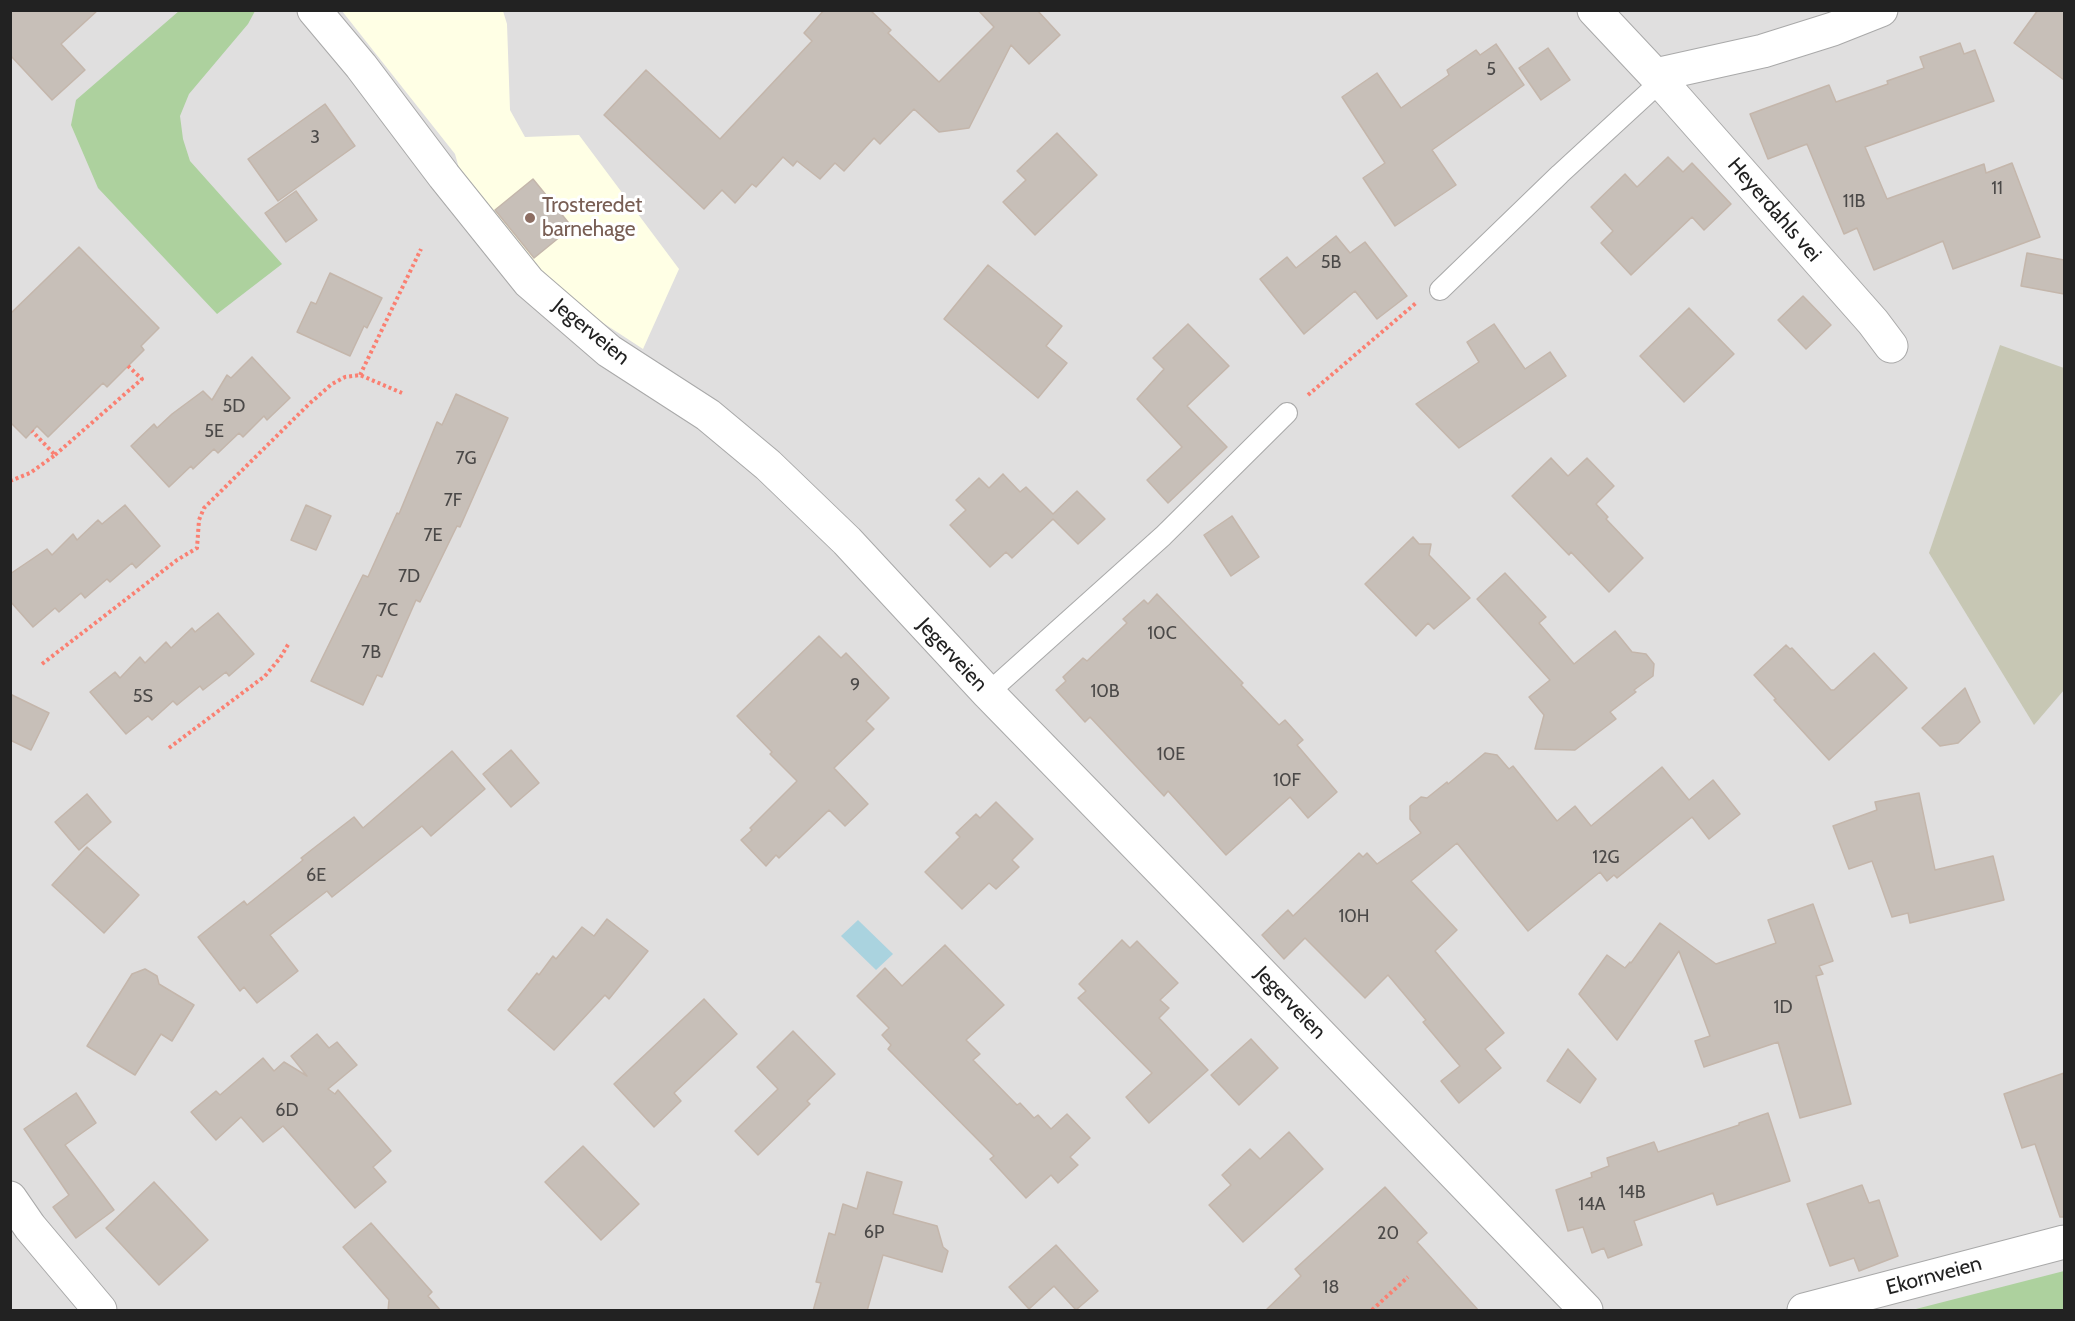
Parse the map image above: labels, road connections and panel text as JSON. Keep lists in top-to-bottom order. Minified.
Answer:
{"streets":{"street":["Heyerdahls vei","Jegerveien","Ekornveien"]},"places":["Trosteredet barnehage"],"house_numbers":["5","3","11","11B","5B","5D","5E","7G","7F","7E","7D","7C","10C","7B","9","10B","5S","10E","10F","12G","6E","10H","1D","6D","14B","14A","6P","20","18"]}
